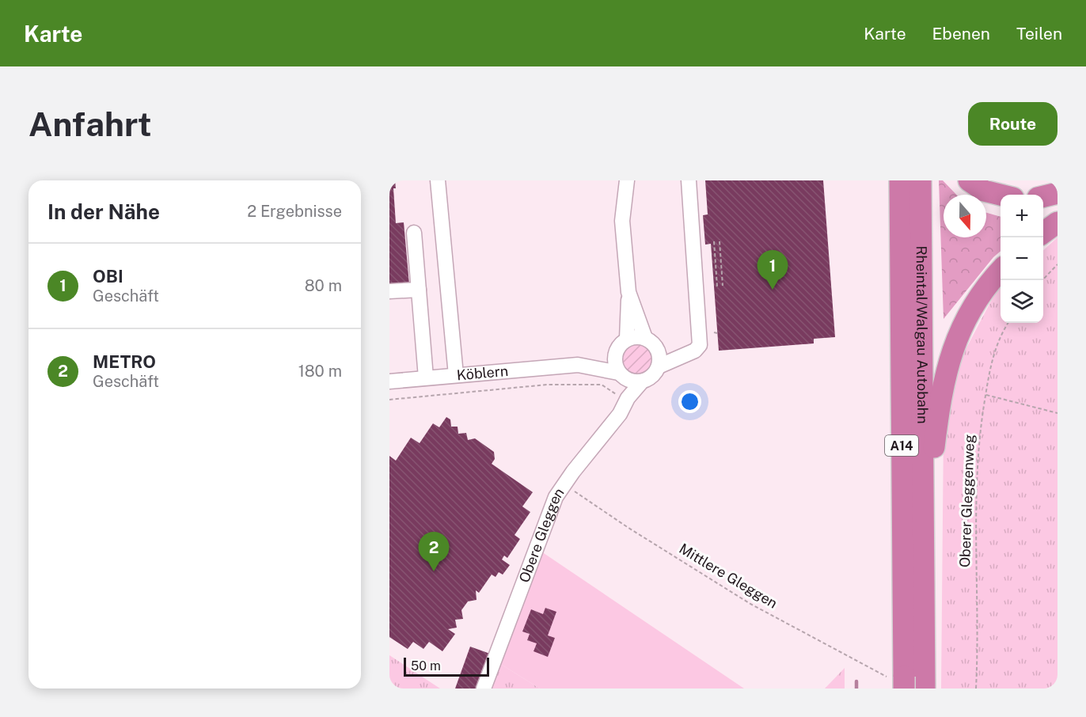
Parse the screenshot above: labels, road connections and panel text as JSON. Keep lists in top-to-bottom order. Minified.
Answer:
{"streets":{"highway":["Rheintal/Walgau Autobahn","A14"],"street":["Köblern","Obere Gleggen"],"path":["Oberer Gleggenweg","Mittlere Gleggen"]},"crossings":[["Rheintal/Walgau Autobahn","Mittlere Gleggen"],["Köblern","Obere Gleggen"],["Obere Gleggen","Mittlere Gleggen"]],"scale_bar":"50 m","north":"bottom","page":{"header":"Karte","nav":["Karte","Ebenen","Teilen"],"buttons":"Route","title":"Anfahrt","heading":["In der Nähe","2 Ergebnisse"],"map_buttons":["+","−"],"list":[{"mark":"1","name":"OBI","note":"Geschäft","value":"80 m"},{"mark":"2","name":"METRO","note":"Geschäft","value":"180 m"}],"pins":["1","2"],"scale":"50 m"}}
